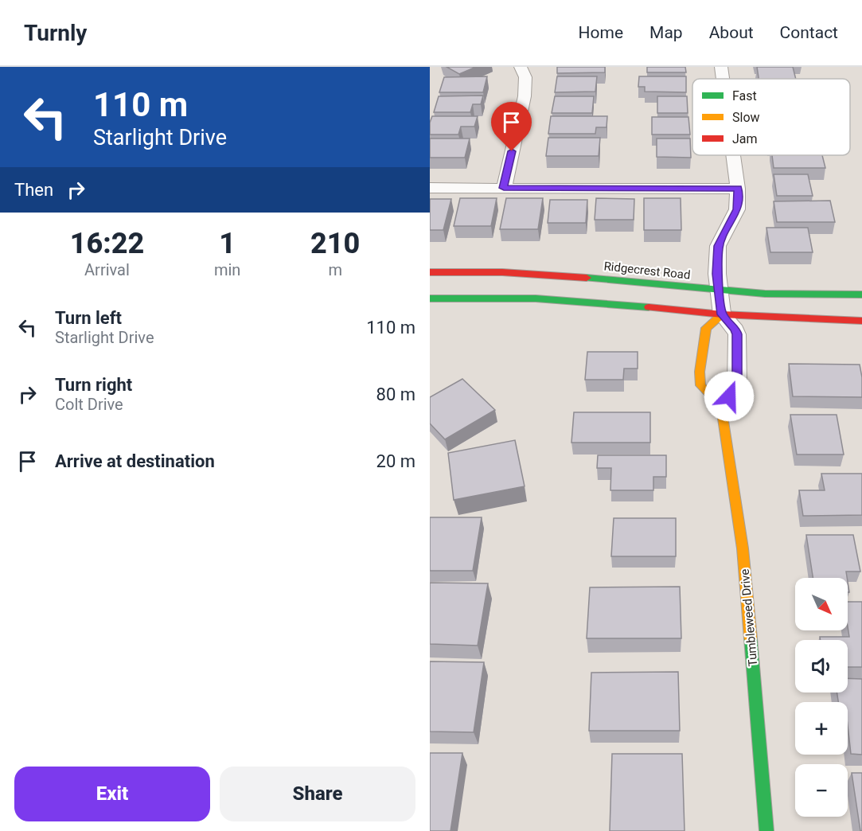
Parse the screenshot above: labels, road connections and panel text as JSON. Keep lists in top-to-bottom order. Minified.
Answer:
{"streets":{"main road":["Ridgecrest Road","Tumbleweed Drive"]},"legend":["Fast","Slow","Jam"],"north":"bottom right","page":{"header":"Turnly","nav":["Home","Map","About","Contact"],"turn":["110 m","Starlight Drive"],"then":"Then","eta":["16:22","Arrival","1","min","210","m"],"list":[{"name":"Turn left","note":"Starlight Drive","value":"110 m"},{"name":"Turn right","note":"Colt Drive","value":"80 m"},{"name":"Arrive at destination","value":"20 m"}],"map_buttons":["+","−"],"buttons":["Exit","Share"]}}
